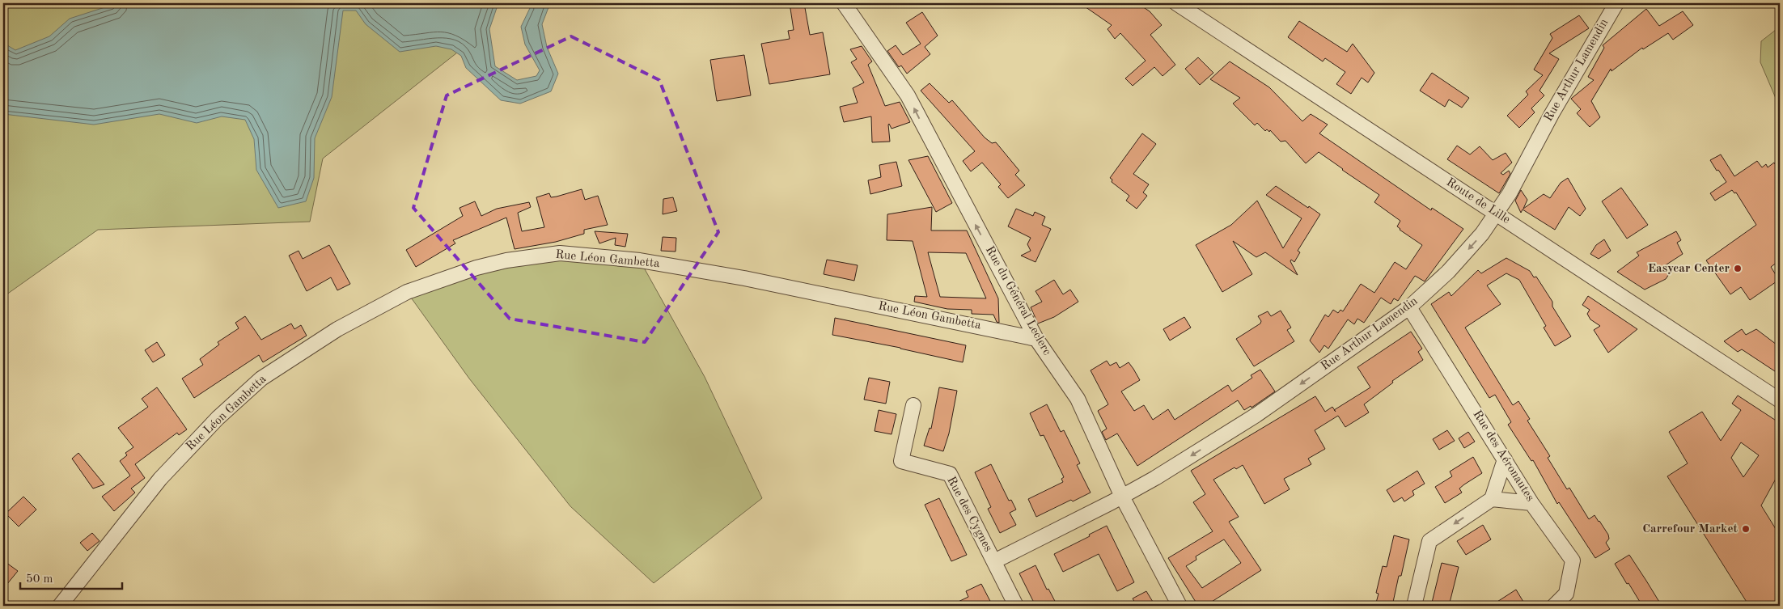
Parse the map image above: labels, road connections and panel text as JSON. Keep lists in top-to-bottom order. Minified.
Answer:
{"streets":{"street":["Rue Arthur Lamendin","Route de Lille","Rue Léon Gambetta","Rue du Général Leclerc","Rue des Aéronautes","Rue des Cygnes"]},"crossings":[["Rue Arthur Lamendin","Route de Lille"],["Rue Arthur Lamendin","Rue du Général Leclerc"],["Rue Arthur Lamendin","Rue des Aéronautes"],["Rue Arthur Lamendin","Rue des Cygnes"],["Rue Léon Gambetta","Rue du Général Leclerc"]],"one_way":["Rue Arthur Lamendin","Rue du Général Leclerc"],"places":["Easycar Center","Carrefour Market"],"scale_bar":"50 m"}
